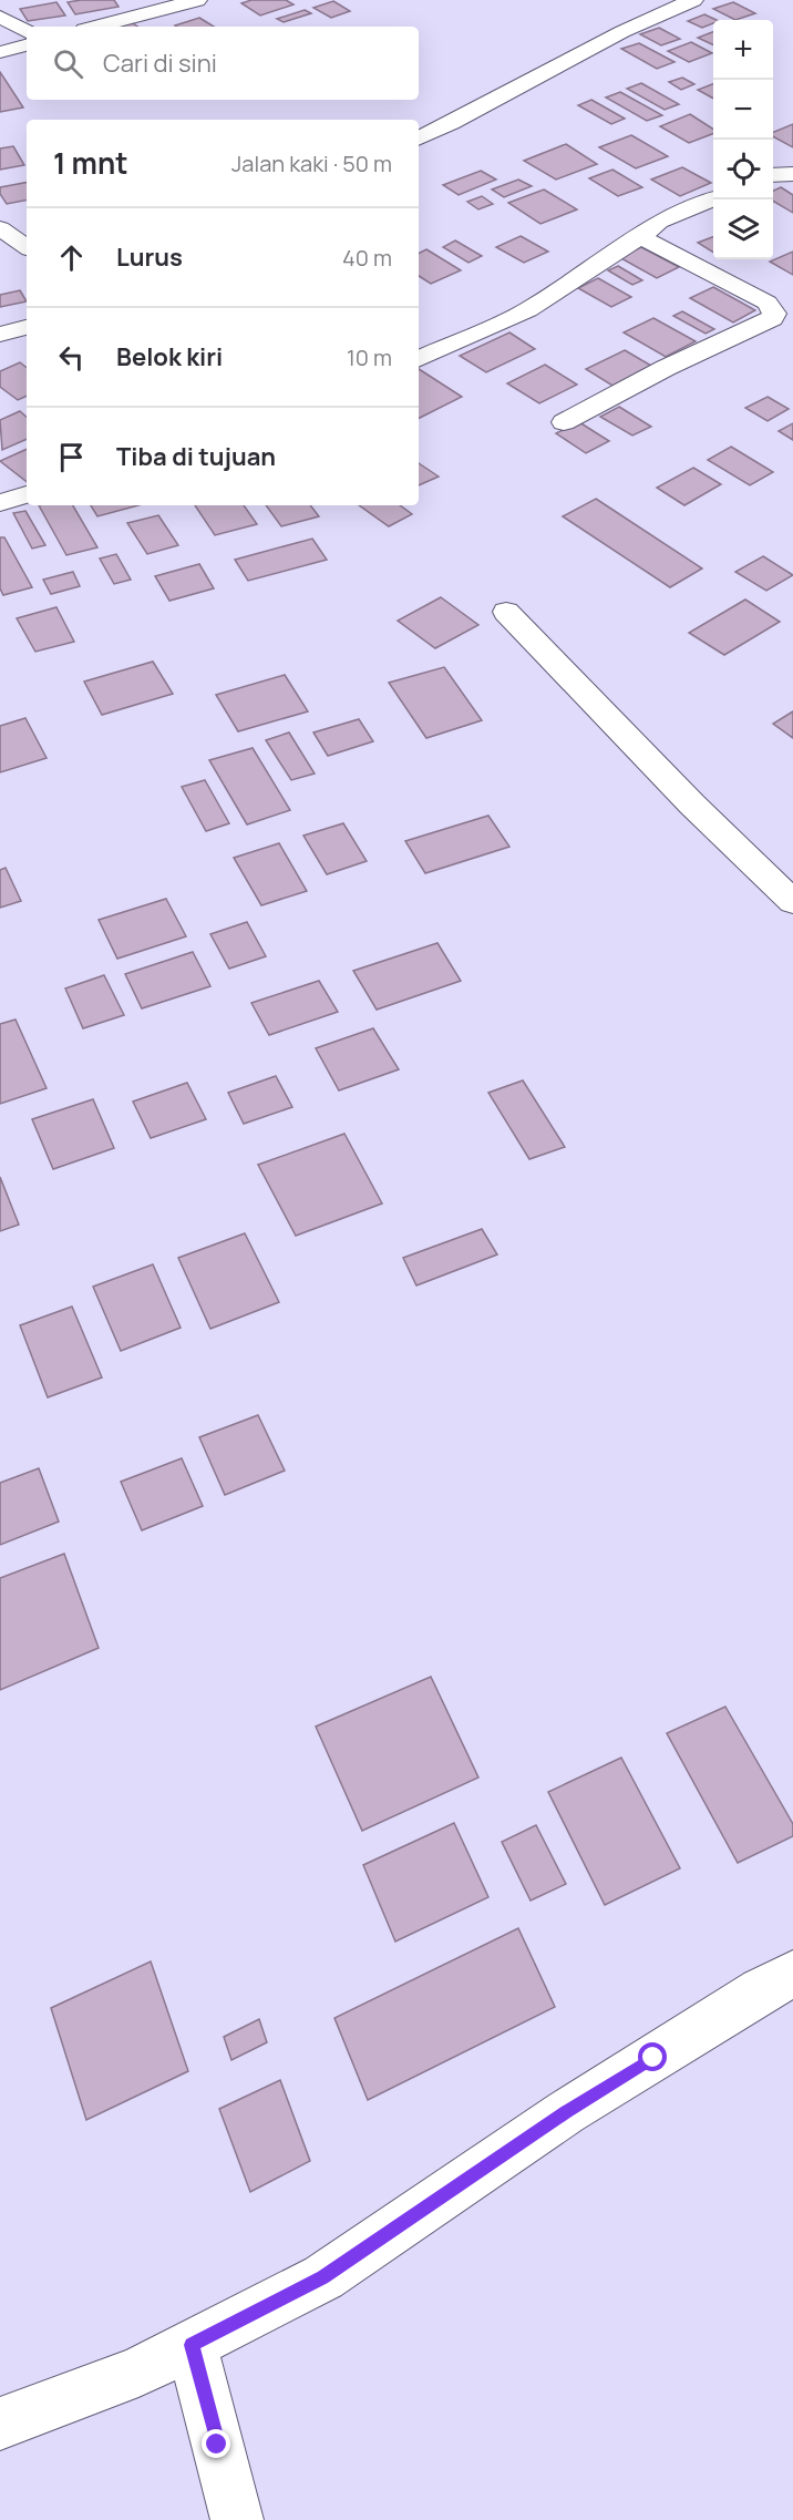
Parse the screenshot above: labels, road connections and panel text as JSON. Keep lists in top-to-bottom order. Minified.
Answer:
{"page":{"map_buttons":["+","−"],"search":"Cari di sini","heading":["1 mnt","Jalan kaki · 50 m"],"list":[["Lurus","40 m"],["Belok kiri","10 m"],"Tiba di tujuan"]}}
